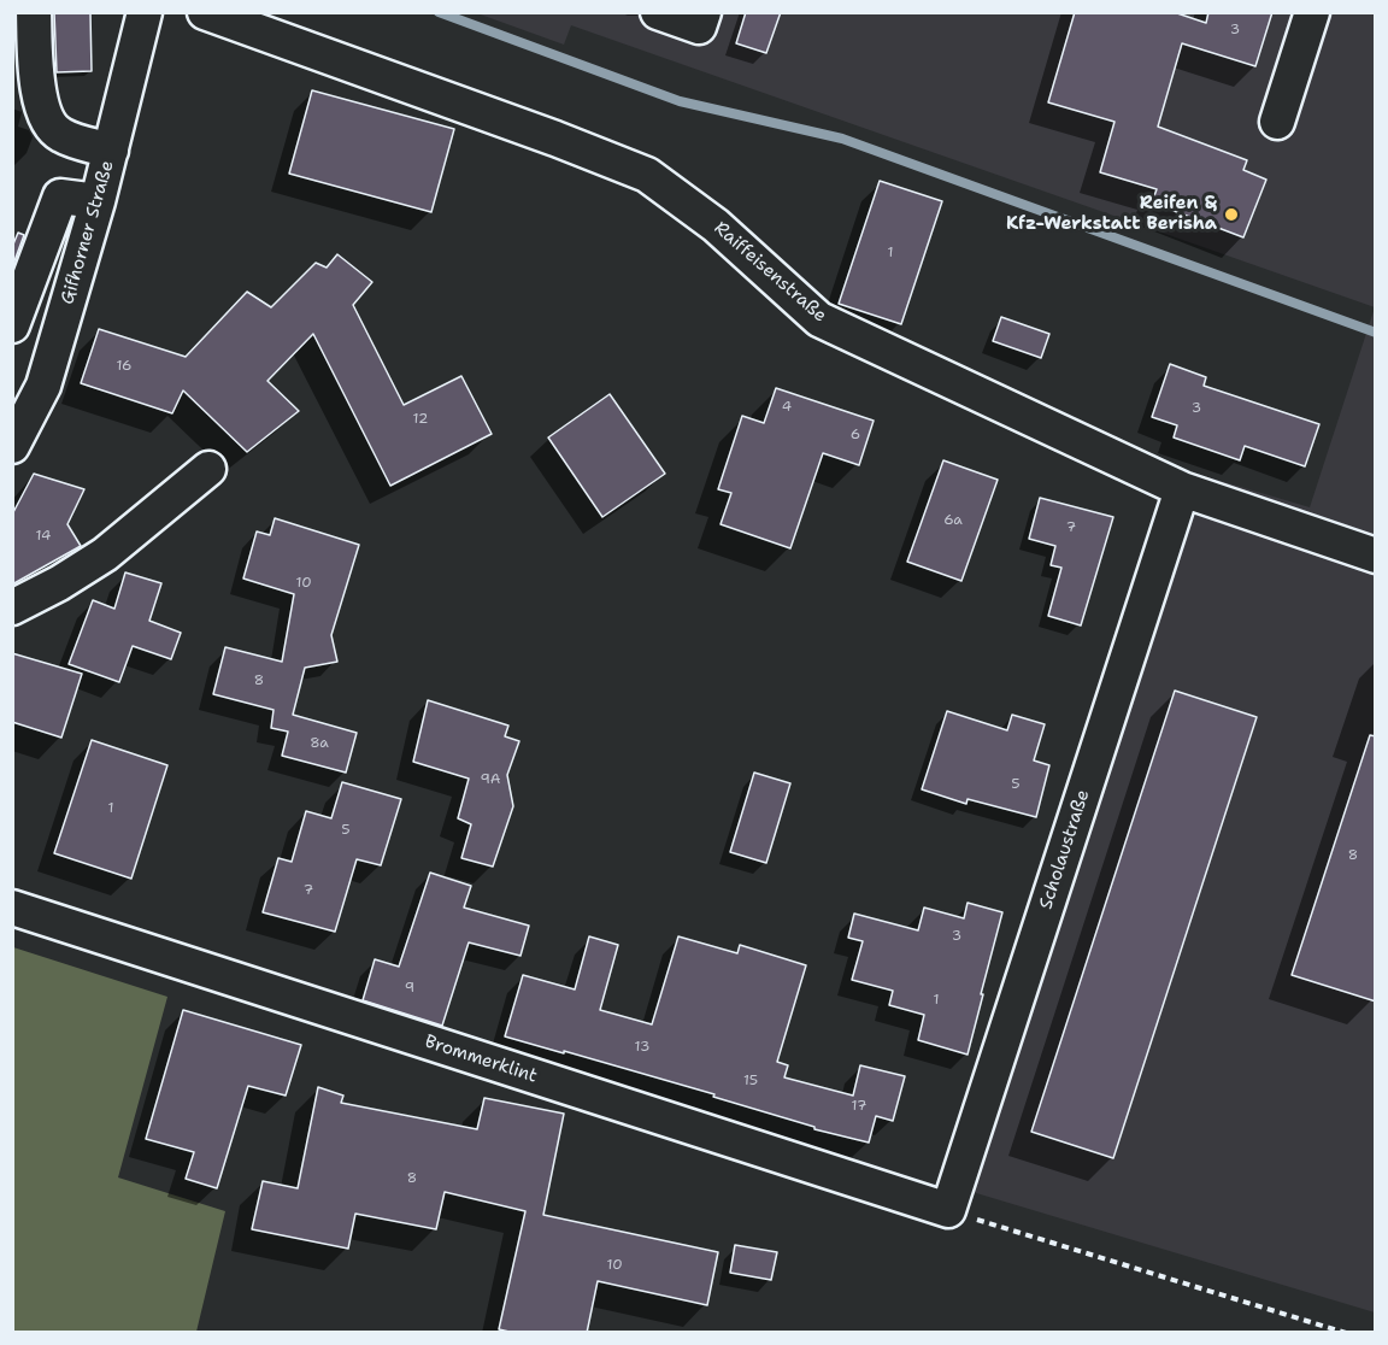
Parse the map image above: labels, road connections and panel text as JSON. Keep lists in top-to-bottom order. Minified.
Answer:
{"streets":{"street":["Gifhorner Straße","Raiffeisenstraße","Scholaustraße","Brommerklint"]},"crossings":[["Raiffeisenstraße","Scholaustraße"],["Scholaustraße","Brommerklint"]],"places":["Reifen & Kfz-Werkstatt Berisha"],"house_numbers":["3","1","16","4","3","12","6","6a","7","14","10","8","8a","9A","5","1","5","8","7","3","9","1","13","15","17","8","10"]}
